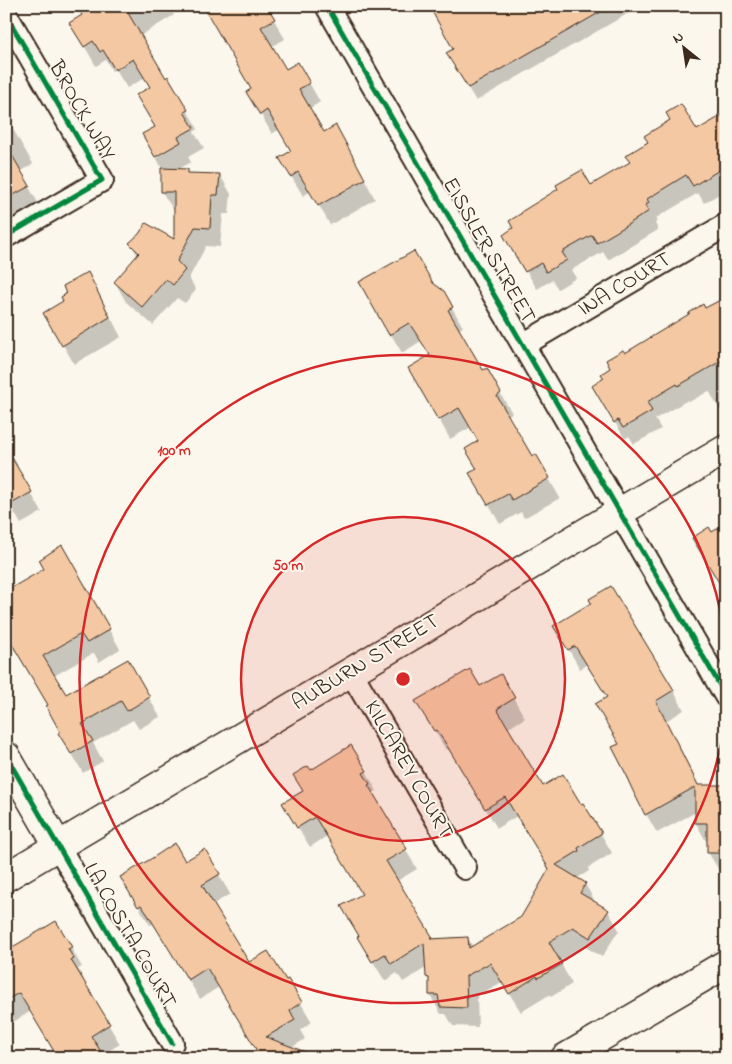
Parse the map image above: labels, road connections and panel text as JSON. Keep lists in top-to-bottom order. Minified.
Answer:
{"streets":{"main road":["AUBURN STREET"],"street":["BROCK WAY","EISSLER STREET","INA COURT","KILCAREY COURT","LA COSTA COURT"]},"crossings":[["EISSLER STREET","INA COURT"],["EISSLER STREET","AUBURN STREET"],["AUBURN STREET","KILCAREY COURT"],["AUBURN STREET","LA COSTA COURT"]],"north":"top left","rings":["100 m","50 m"]}
